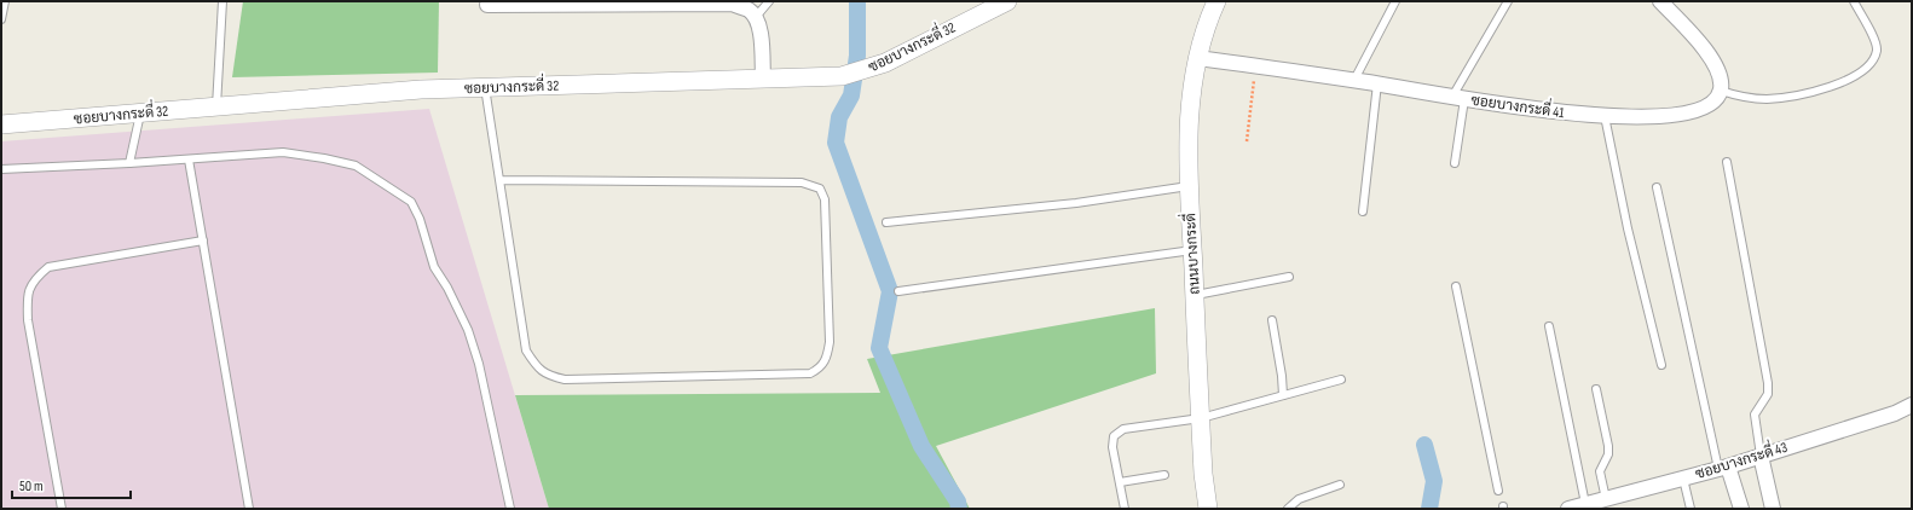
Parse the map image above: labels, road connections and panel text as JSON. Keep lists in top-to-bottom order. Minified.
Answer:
{"streets":{"street":["ซอยบางกระดี่ 32","ซอยบางกระดี่ 41","ถนนบางกระดี่","ซอยบางกระดี่ 43"]},"crossings":[["ซอยบางกระดี่ 41","ถนนบางกระดี่"]],"scale_bar":"50 m"}
